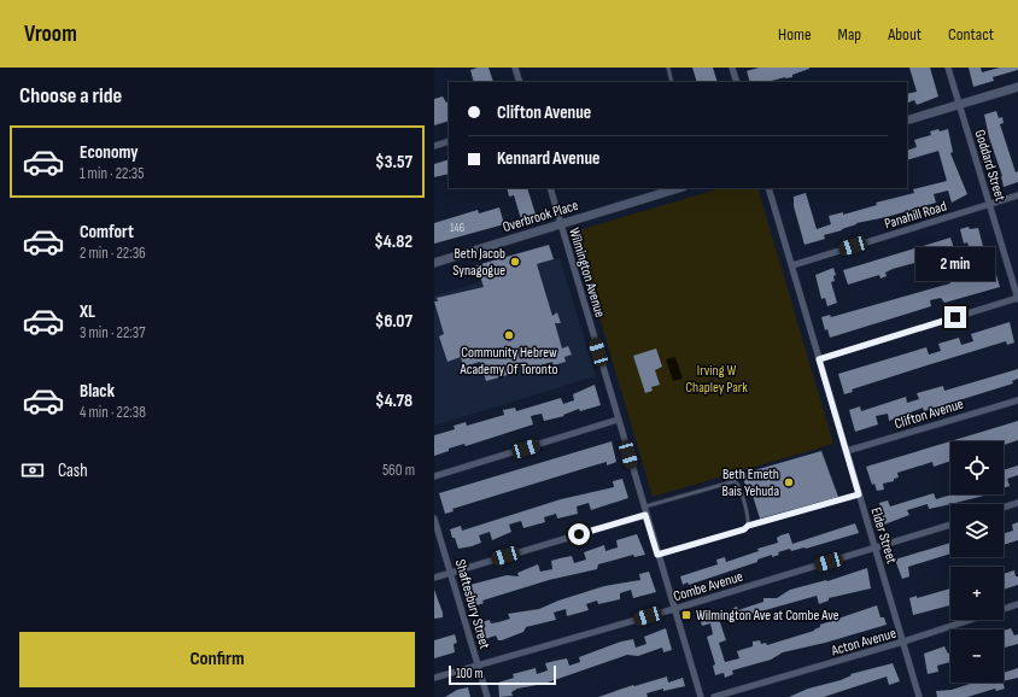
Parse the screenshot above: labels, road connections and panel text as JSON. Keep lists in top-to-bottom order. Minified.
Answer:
{"streets":{"street":["Goddard Street","Panahill Road","Overbrook Place","Wilmington Avenue","Clifton Avenue","Elder Street","Combe Avenue","Shaftesbury Street","Acton Avenue"]},"crossings":[["Goddard Street","Panahill Road"],["Panahill Road","Elder Street"],["Overbrook Place","Wilmington Avenue"],["Wilmington Avenue","Combe Avenue"],["Clifton Avenue","Elder Street"],["Elder Street","Combe Avenue"],["Elder Street","Acton Avenue"],["Combe Avenue","Shaftesbury Street"]],"parks":["Irving W Chapley Park"],"places":{"other":["Beth Jacob Synagogue","Community Hebrew Academy Of Toronto","Beth Emeth Bais Yehuda"],"transit":["Wilmington Ave at Combe Ave"]},"house_numbers":["146"],"scale_bar":"100 m","page":{"header":"Vroom","nav":["Home","Map","About","Contact"],"heading":"Choose a ride","banner":["Clifton Avenue","Kennard Avenue"],"list":[{"name":"Economy","note":"1 min · 22:35","value":"$3.57"},{"name":"Comfort","note":"2 min · 22:36","value":"$4.82"},{"name":"XL","note":"3 min · 22:37","value":"$6.07"},{"name":"Black","note":"4 min · 22:38","value":"$4.78"}],"bubble":"2 min","map_buttons":["+","−"],"pay":["Cash","560 m"],"buttons":"Confirm","scale":"100 m"}}
